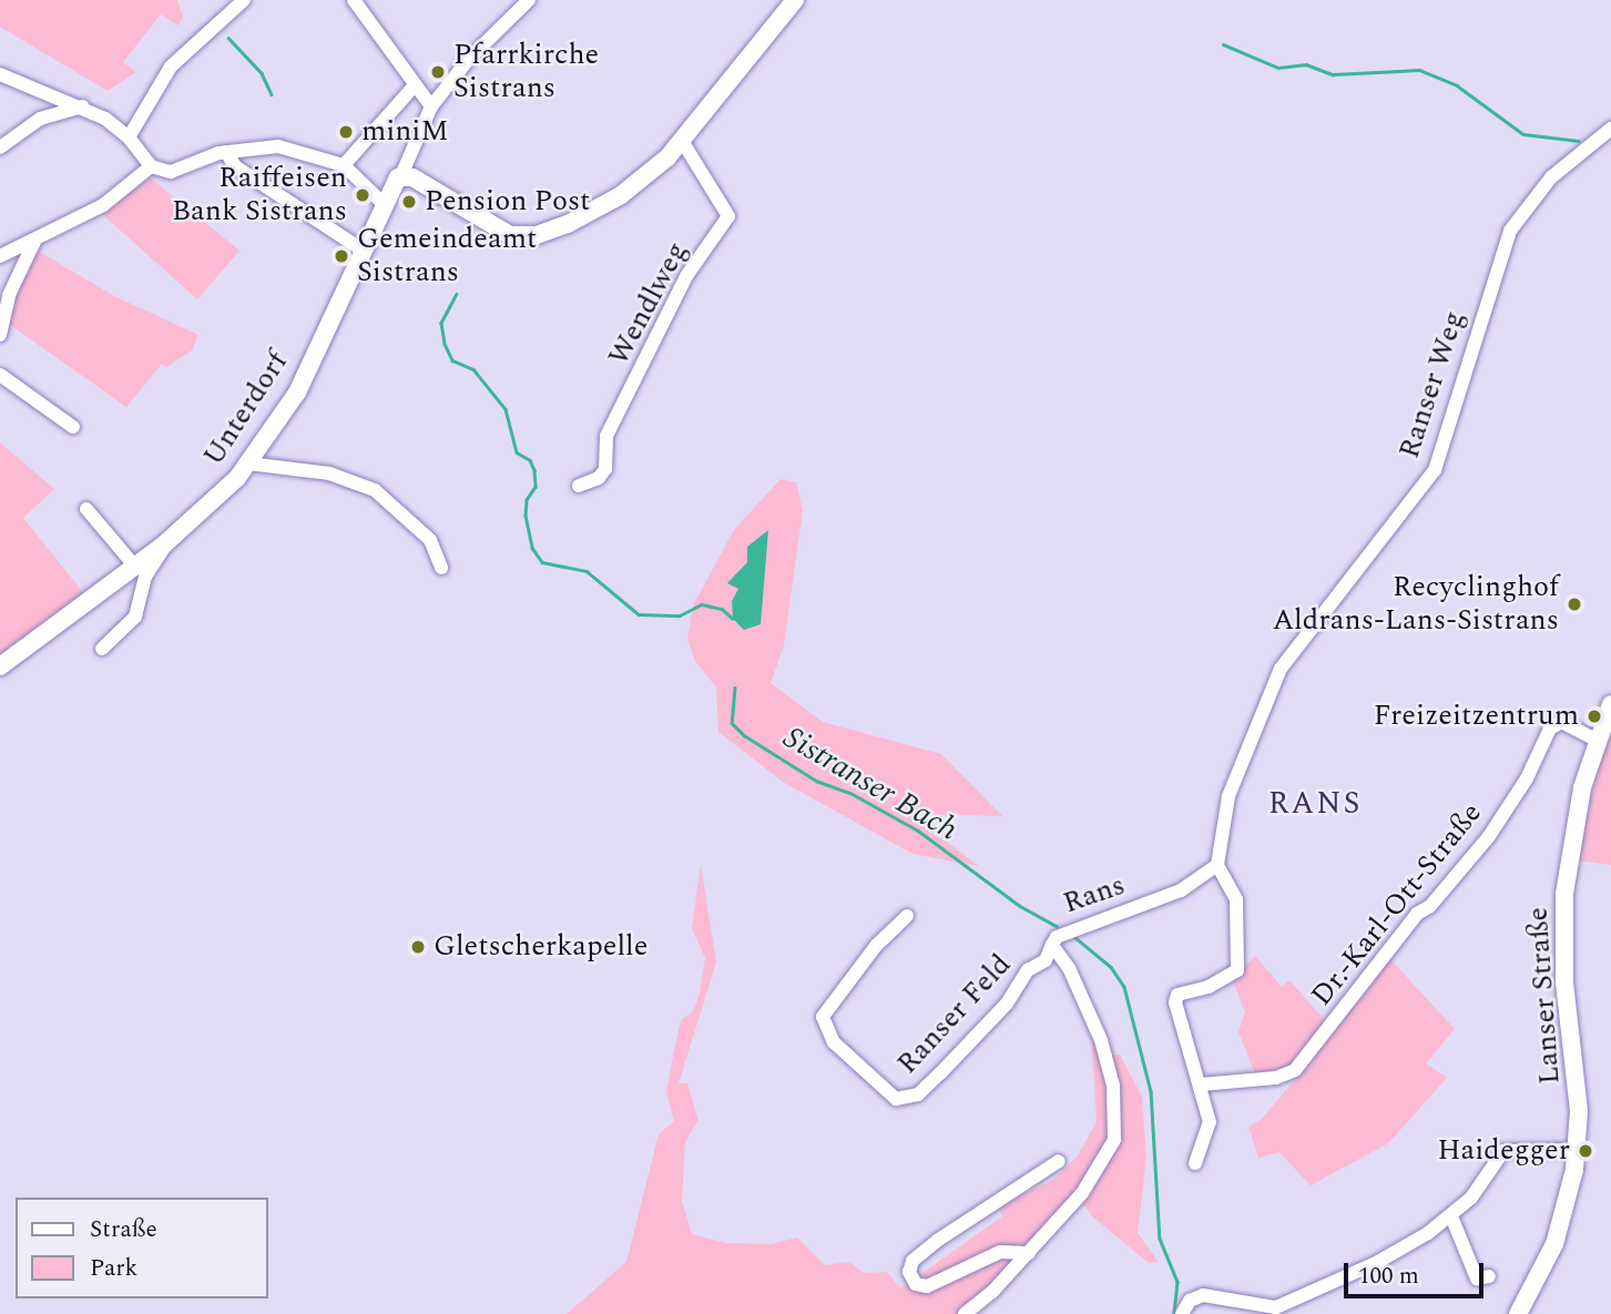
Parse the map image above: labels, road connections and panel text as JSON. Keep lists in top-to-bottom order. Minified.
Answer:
{"streets":{"main road":["Unterdorf","Lanser Straße"],"street":["Wendlweg","Ranser Weg","Rans","Dr.-Karl-Ott-Straße","Ranser Feld"]},"crossings":[["Ranser Weg","Rans"],["Rans","Ranser Feld"],["Dr.-Karl-Ott-Straße","Lanser Straße"]],"districts":["RANS"],"water":["Sistranser Bach"],"places":["Pfarrkirche Sistrans","miniM","Raiffeisen Bank Sistrans","Pension Post","Gemeindeamt Sistrans","Recyclinghof Aldrans-Lans-Sistrans","Freizeitzentrum","Gletscherkapelle","Haidegger"],"legend":["Straße","Park"],"scale_bar":"100 m"}
